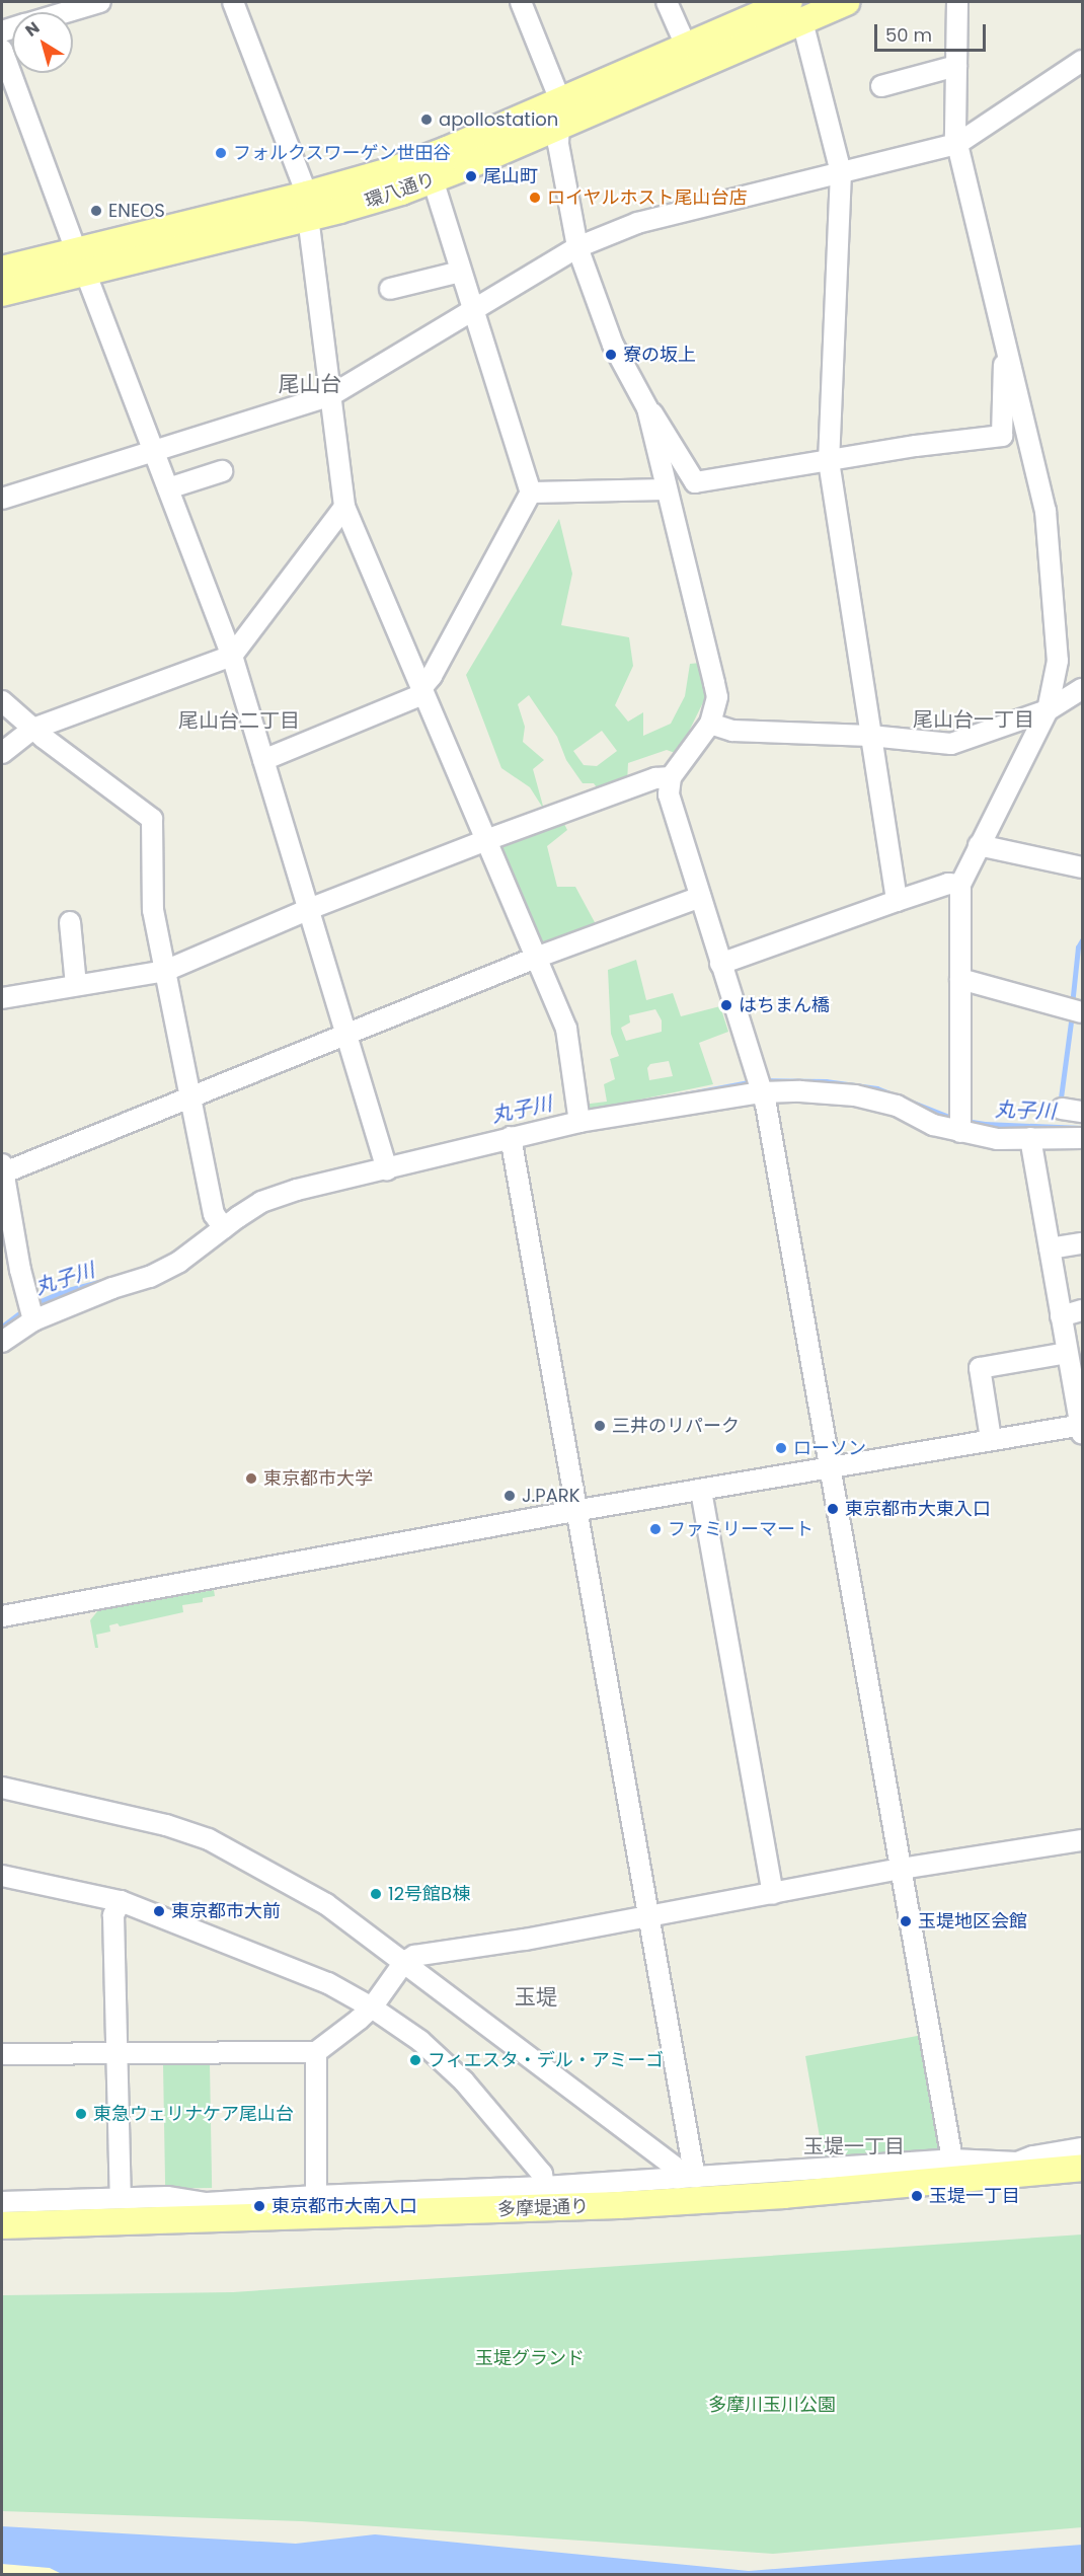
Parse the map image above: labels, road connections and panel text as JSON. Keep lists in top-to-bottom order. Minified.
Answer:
{"streets":{"main road":["環八通り","多摩堤通り"]},"districts":["尾山台","尾山台一丁目","尾山台二丁目","玉堤","玉堤一丁目"],"water":["丸子川"],"parks":["玉堤グランド","多摩川玉川公園"],"places":["apollostation","フォルクスワーゲン世田谷","尾山町","ロイヤルホスト尾山台店","ENEOS","寮の坂上","はちまん橋","三井のリパーク","ローソン","東京都市大学","J.PARK","東京都市大東入口","ファミリーマート","12号館B棟","東京都市大前","玉堤地区会館","フィエスタ・デル・アミーゴ","東急ウェリナケア尾山台","玉堤一丁目","東京都市大南入口"],"scale_bar":"50 m","north":"top left"}
